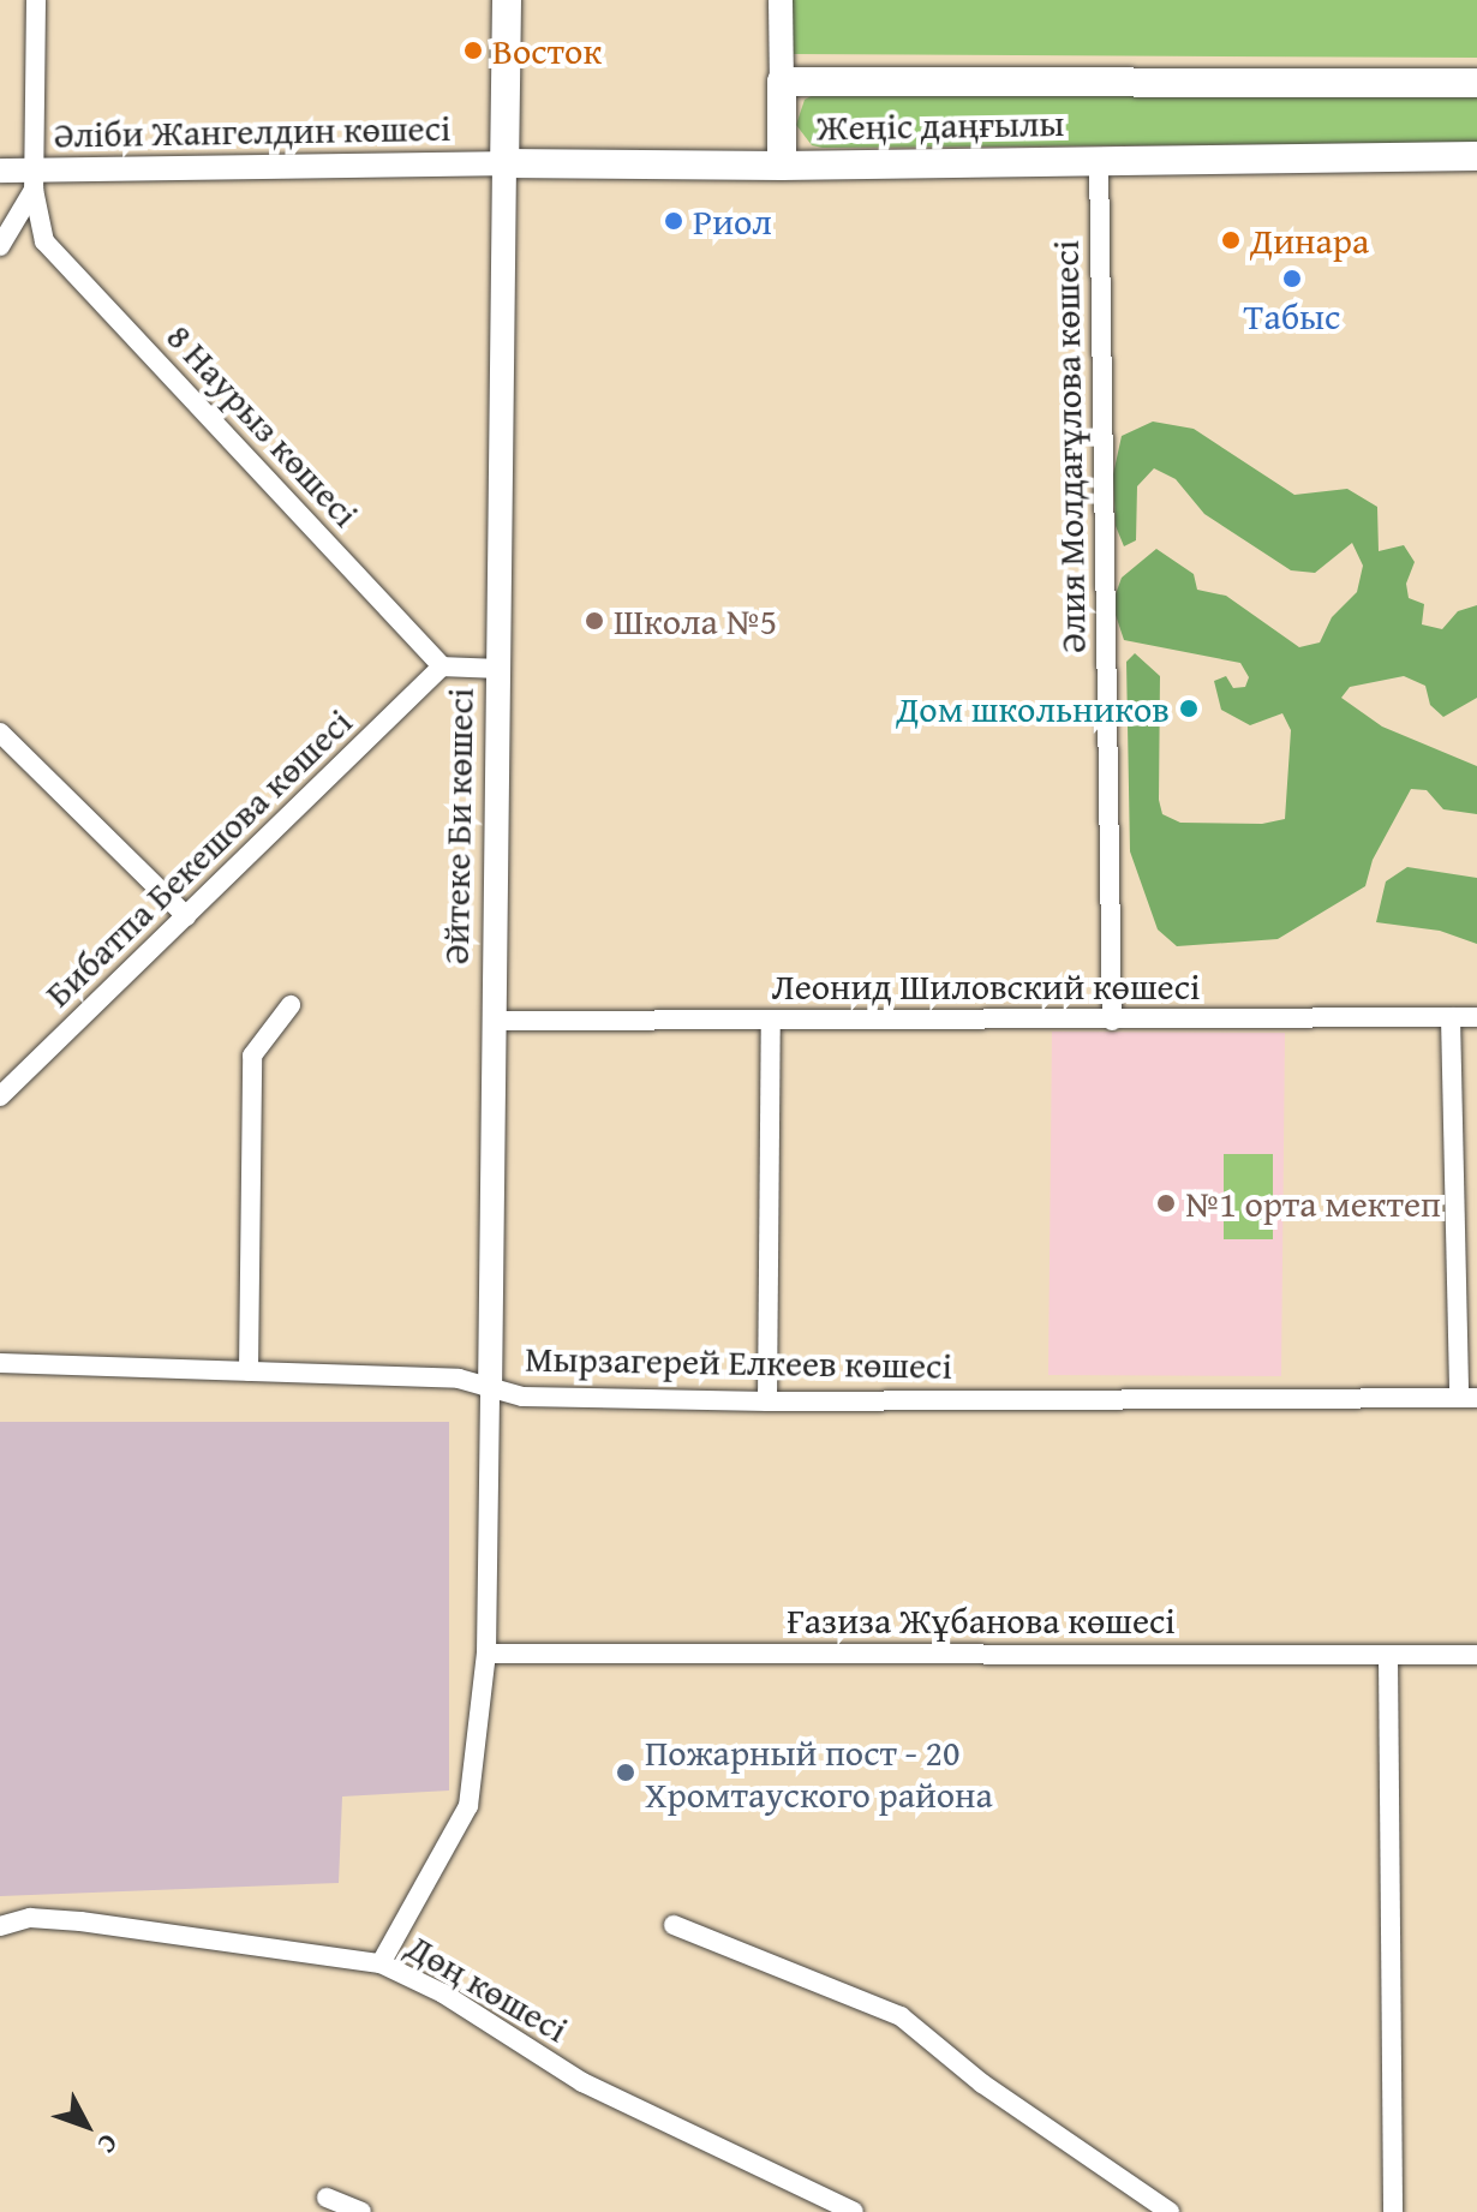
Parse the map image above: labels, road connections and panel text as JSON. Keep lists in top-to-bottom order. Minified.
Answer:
{"streets":{"main road":["Жеңіс даңғылы","Әйтеке Би көшесі"],"street":["Әліби Жангелдин көшесі","8 Наурыз көшесі","Әлия Молдағұлова көшесі","Бибатпа Бекешова көшесі","Леонид Шиловский көшесі","Мырзагерей Елкеев көшесі","Ғазиза Жұбанова көшесі","Дөң көшесі"]},"crossings":[["Жеңіс даңғылы","Әлия Молдағұлова көшесі"],["Әліби Жангелдин көшесі","8 Наурыз көшесі"],["Әліби Жангелдин көшесі","Әйтеке Би көшесі"],["8 Наурыз көшесі","Бибатпа Бекешова көшесі"],["Әлия Молдағұлова көшесі","Леонид Шиловский көшесі"],["Әйтеке Би көшесі","Леонид Шиловский көшесі"],["Әйтеке Би көшесі","Мырзагерей Елкеев көшесі"],["Әйтеке Би көшесі","Ғазиза Жұбанова көшесі"],["Әйтеке Би көшесі","Дөң көшесі"]],"places":["Восток","Риол","Динара","Табыс","Школа №5","Дом школьников","№1 орта мектеп","Пожарный пост - 20 Хромтауского района"],"north":"bottom right"}
